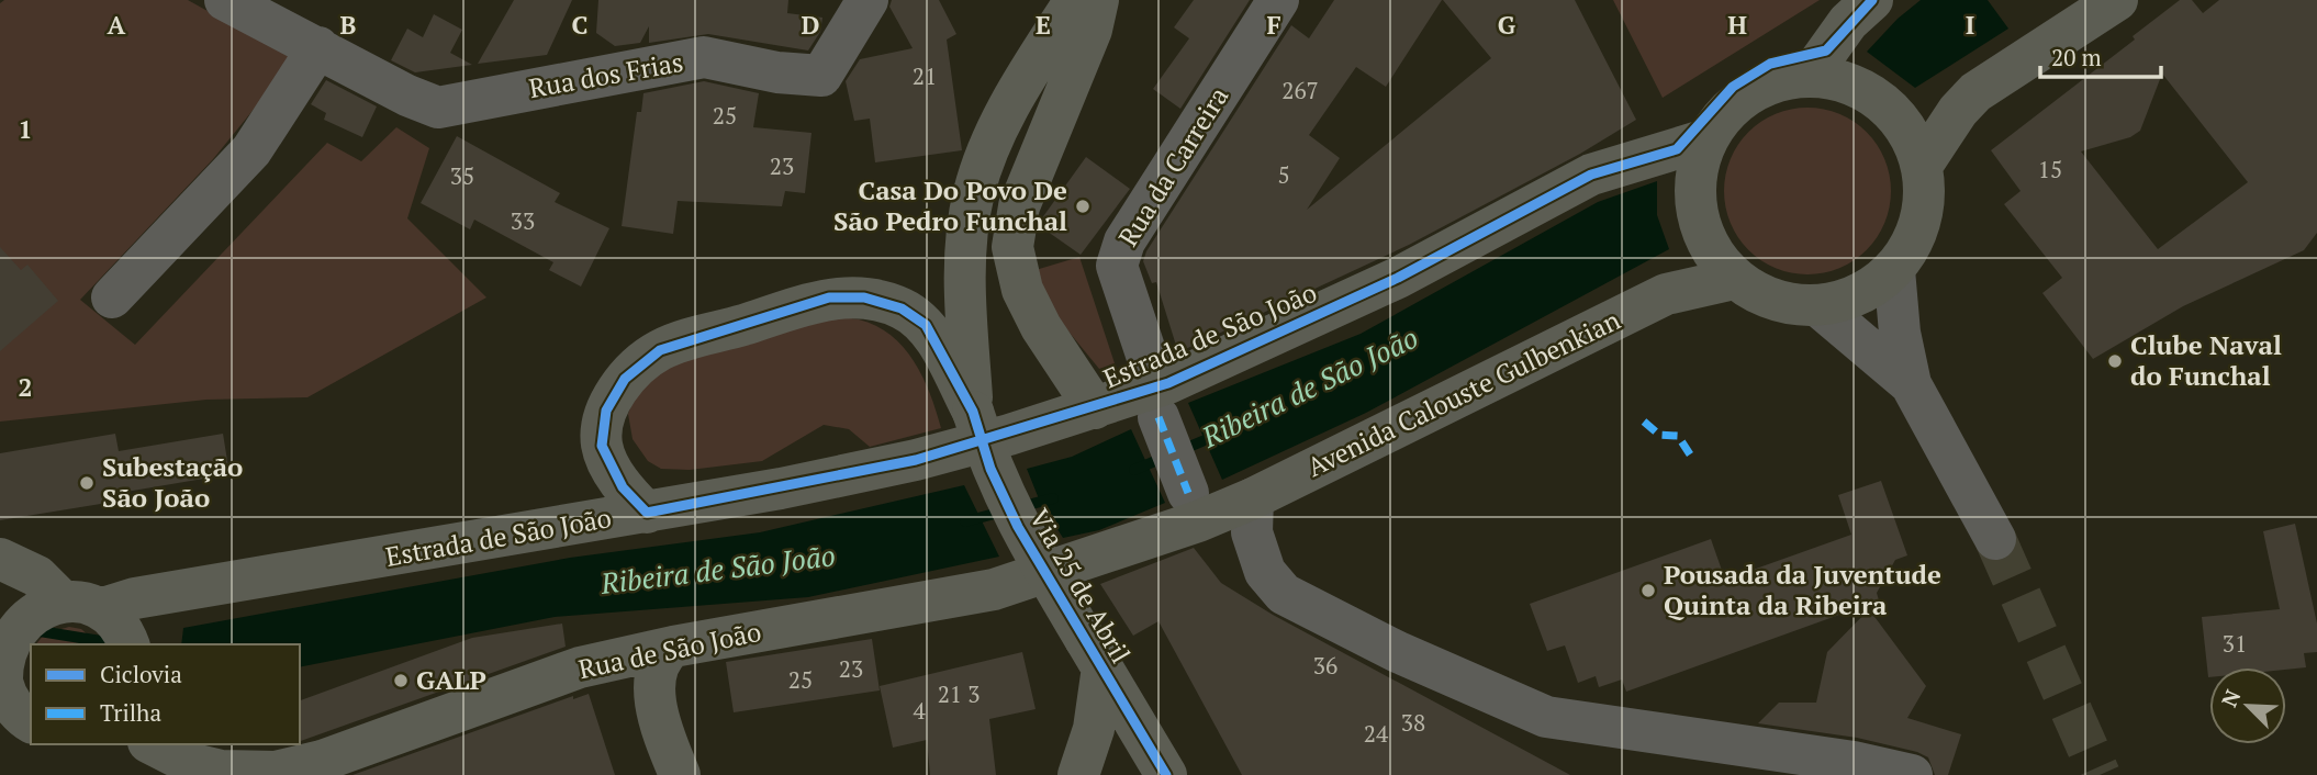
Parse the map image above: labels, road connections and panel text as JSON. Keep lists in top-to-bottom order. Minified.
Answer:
{"streets":{"main road":["Estrada de São João","Avenida Calouste Gulbenkian","Via 25 de Abril","Rua de São João"],"street":["Rua dos Frias","Rua da Carreira"]},"crossings":[["Rua da Carreira","Estrada de São João"],["Rua da Carreira","Avenida Calouste Gulbenkian"],["Rua da Carreira","Rua de São João"],["Estrada de São João","Avenida Calouste Gulbenkian"],["Avenida Calouste Gulbenkian","Rua de São João"]],"water":["Ribeira de São João"],"places":["Casa Do Povo De São Pedro Funchal","Clube Naval do Funchal","Subestação São João","Pousada da Juventude Quinta da Ribeira","GALP"],"house_numbers":["21","267","25","23","15","5","35","33","31","36","23","25","21 3","4","38","24"],"legend":["Ciclovia","Trilha"],"scale_bar":"20 m","north":"top left","grid":{"columns":["A","B","C","D","E","F","G","H","I"],"rows":["1","2"]}}
